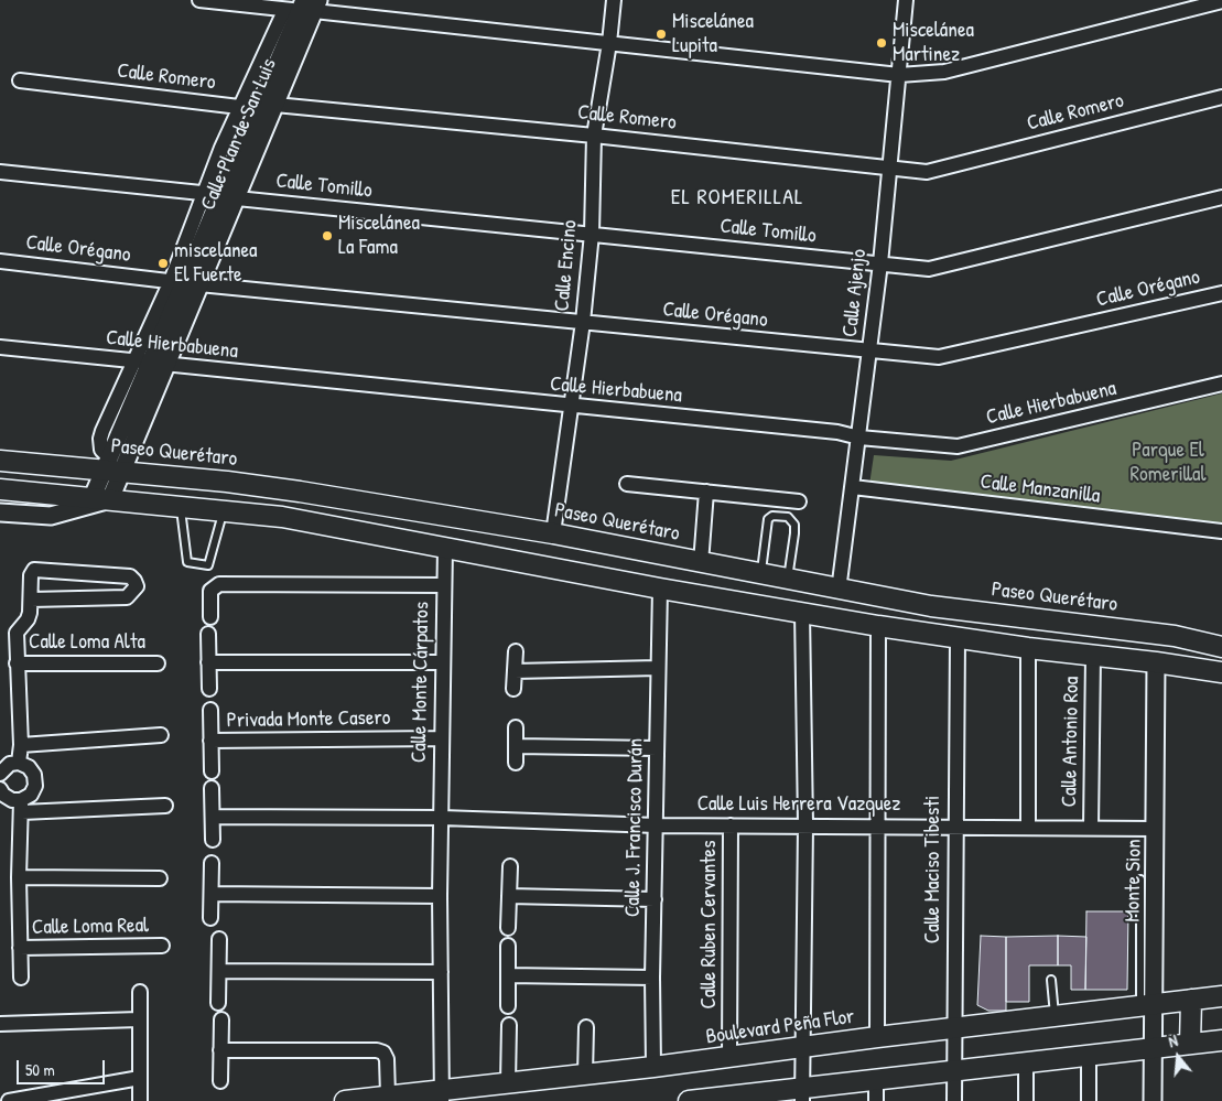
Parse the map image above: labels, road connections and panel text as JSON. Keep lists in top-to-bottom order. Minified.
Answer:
{"streets":{"main road":["Paseo Querétaro","Boulevard Peña Flor"],"street":["Calle Romero","Calle Plan de San Luis","Calle Tomillo","Calle Orégano","Calle Encino","Calle Ajenjo","Calle Hierbabuena","Calle Manzanilla","Calle Loma Alta","Calle Monte Cárpatos","Privada Monte Casero","Calle Antonio Roa","Calle Luis Herrera Vazquez","Calle J. Francisco Durán","Calle Maciso Tibesti","Monte Sion","Calle Ruben Cervantes","Calle Loma Real"]},"crossings":[["Calle Romero","Calle Plan de San Luis"],["Calle Romero","Calle Encino"],["Calle Romero","Calle Ajenjo"],["Calle Plan de San Luis","Calle Tomillo"],["Calle Plan de San Luis","Calle Orégano"],["Calle Plan de San Luis","Calle Hierbabuena"],["Calle Plan de San Luis","Paseo Querétaro"],["Calle Tomillo","Calle Encino"],["Calle Tomillo","Calle Ajenjo"],["Calle Orégano","Calle Encino"],["Calle Orégano","Calle Ajenjo"],["Calle Encino","Calle Hierbabuena"],["Calle Encino","Paseo Querétaro"],["Calle Ajenjo","Calle Hierbabuena"],["Calle Ajenjo","Paseo Querétaro"],["Calle Ajenjo","Calle Manzanilla"],["Calle Monte Cárpatos","Privada Monte Casero"],["Calle Monte Cárpatos","Calle Luis Herrera Vazquez"],["Calle Monte Cárpatos","Boulevard Peña Flor"],["Calle Antonio Roa","Calle Luis Herrera Vazquez"],["Calle Luis Herrera Vazquez","Calle J. Francisco Durán"],["Calle Luis Herrera Vazquez","Calle Maciso Tibesti"],["Calle Luis Herrera Vazquez","Monte Sion"],["Calle Luis Herrera Vazquez","Calle Ruben Cervantes"],["Calle J. Francisco Durán","Boulevard Peña Flor"],["Calle Maciso Tibesti","Boulevard Peña Flor"],["Monte Sion","Boulevard Peña Flor"],["Calle Ruben Cervantes","Boulevard Peña Flor"]],"districts":["EL ROMERILLAL"],"parks":["Parque El Romerillal"],"places":["Miscelánea Lupita","Miscelánea Martinez","Miscelánea La Fama","miscelanea El Fuerte"],"scale_bar":"50 m","north":"top"}
